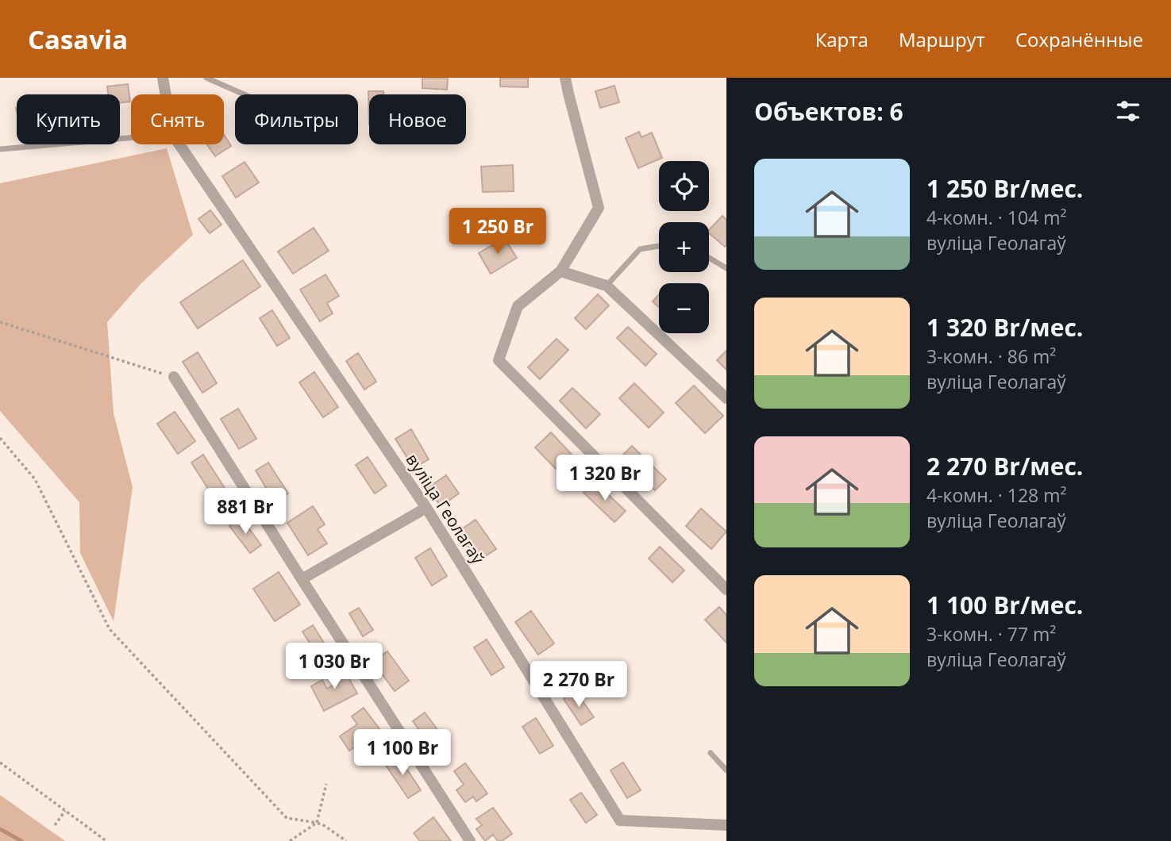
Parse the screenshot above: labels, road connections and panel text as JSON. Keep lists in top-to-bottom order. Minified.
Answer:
{"streets":{"street":["вуліца Геолагаў"]},"page":{"header":"Casavia","nav":["Карта","Маршрут","Сохранённые"],"heading":"Объектов: 6","chip":["Купить","Снять","Фильтры","Новое"],"list":[{"name":"1 250 Br/мес.","note":"4-комн. · 104 m² · вуліца Геолагаў"},{"name":"1 320 Br/мес.","note":"3-комн. · 86 m² · вуліца Геолагаў"},{"name":"2 270 Br/мес.","note":"4-комн. · 128 m² · вуліца Геолагаў"},{"name":"1 100 Br/мес.","note":"3-комн. · 77 m² · вуліца Геолагаў"}],"map_buttons":["+","−"],"price":["1 250 Br","1 320 Br","881 Br","1 030 Br","2 270 Br","1 100 Br"]}}
